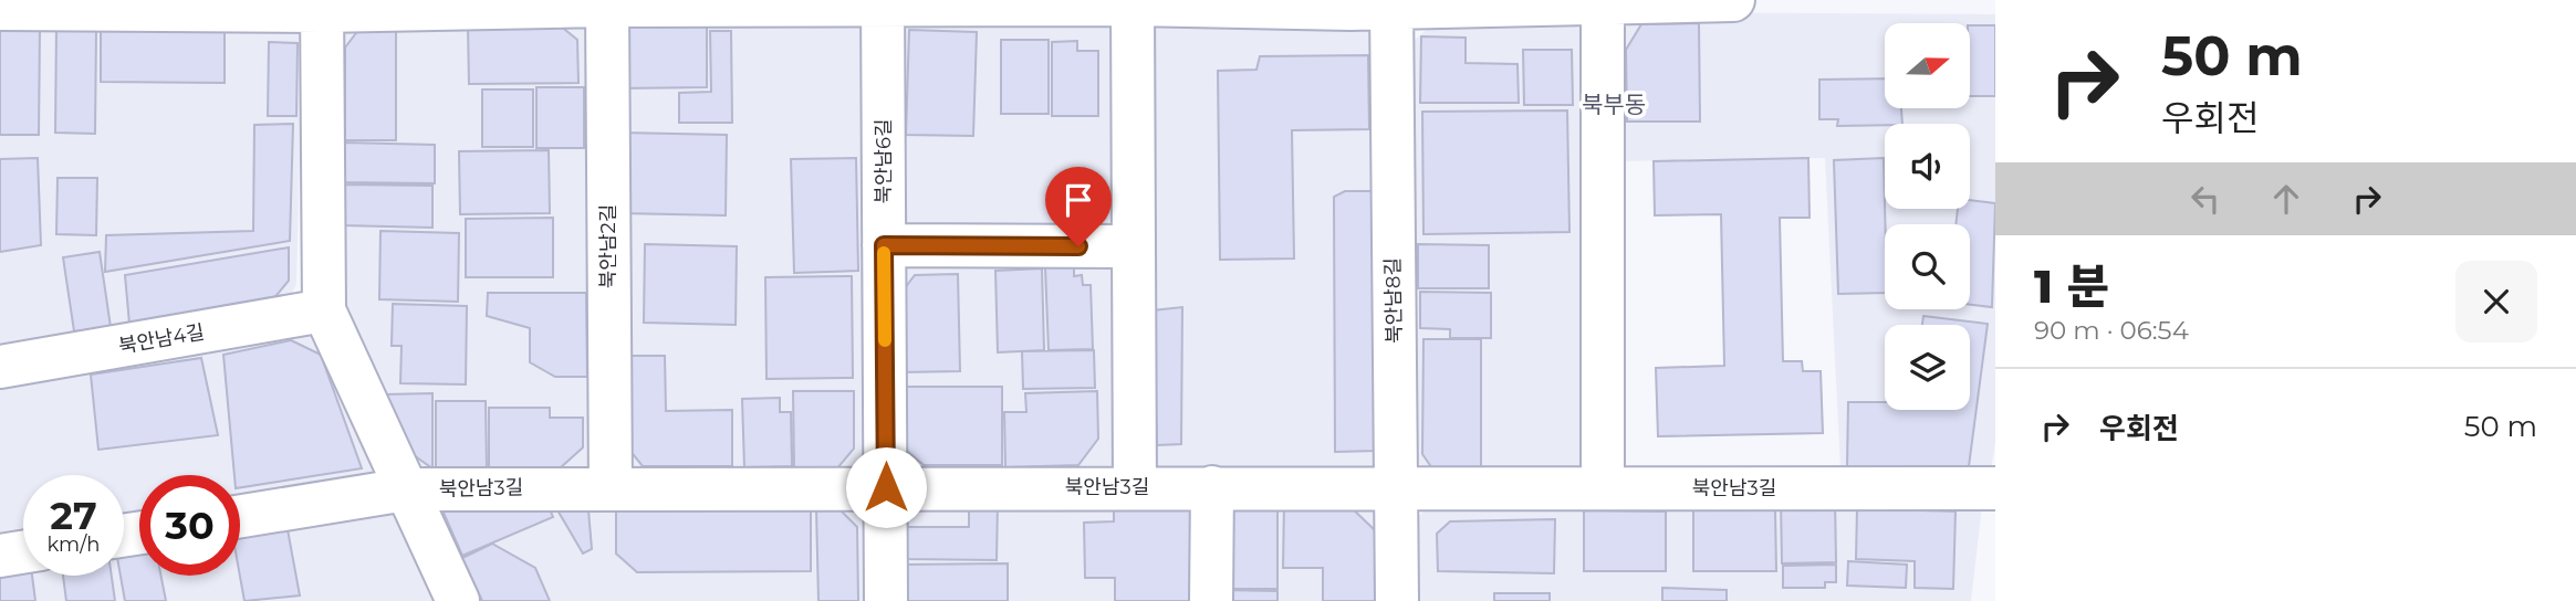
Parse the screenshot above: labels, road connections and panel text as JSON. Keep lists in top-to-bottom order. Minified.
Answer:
{"streets":{"street":["북안남6길","북안남2길","북안남8길","북안남4길","북안남3길"]},"crossings":[["북안남6길","북안남3길"],["북안남2길","북안남3길"],["북안남8길","북안남3길"]],"districts":["북부동"],"north":"right","page":{"turn":["50 m","우회전"],"heading":["1 분","90 m · 06:54"],"list":[{"name":"우회전","value":"50 m"}],"speed":"27 km/h","limit":"30"}}
